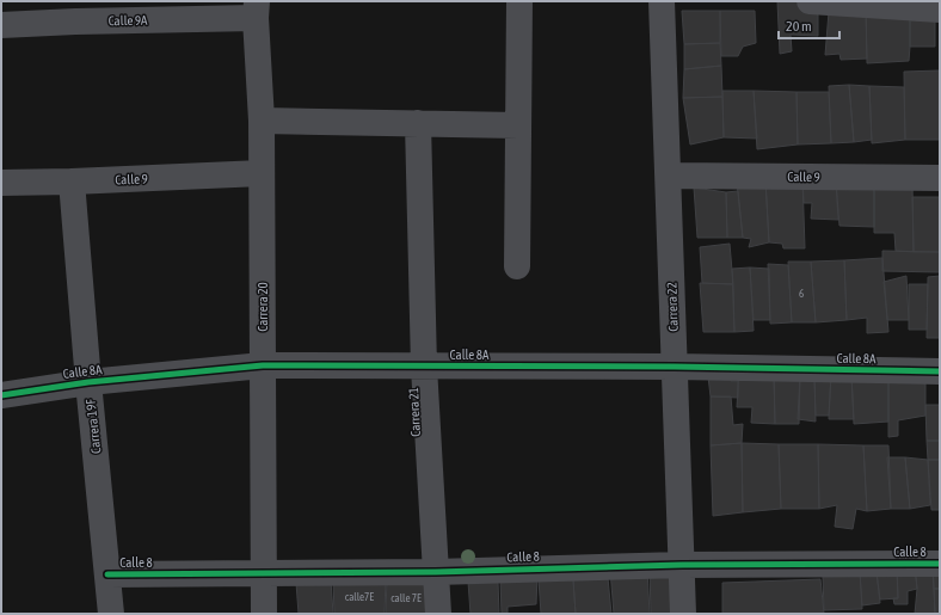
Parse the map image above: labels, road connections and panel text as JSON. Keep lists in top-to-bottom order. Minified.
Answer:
{"streets":{"street":["Calle 9A","Calle 9","Carrera 20","Carrera 22","Calle 8A","Carrera 21","Carrera 19F","Calle 8"]},"crossings":[["Calle 9A","Carrera 20"],["Calle 9","Carrera 20"],["Calle 9","Carrera 22"],["Calle 9","Carrera 19F"],["Carrera 20","Calle 8A"],["Carrera 20","Calle 8"],["Carrera 22","Calle 8A"],["Carrera 22","Calle 8"],["Calle 8A","Carrera 21"],["Calle 8A","Carrera 19F"],["Carrera 21","Calle 8"],["Carrera 19F","Calle 8"]],"house_numbers":["6","calle7E","calle 7E"],"scale_bar":"20 m"}
